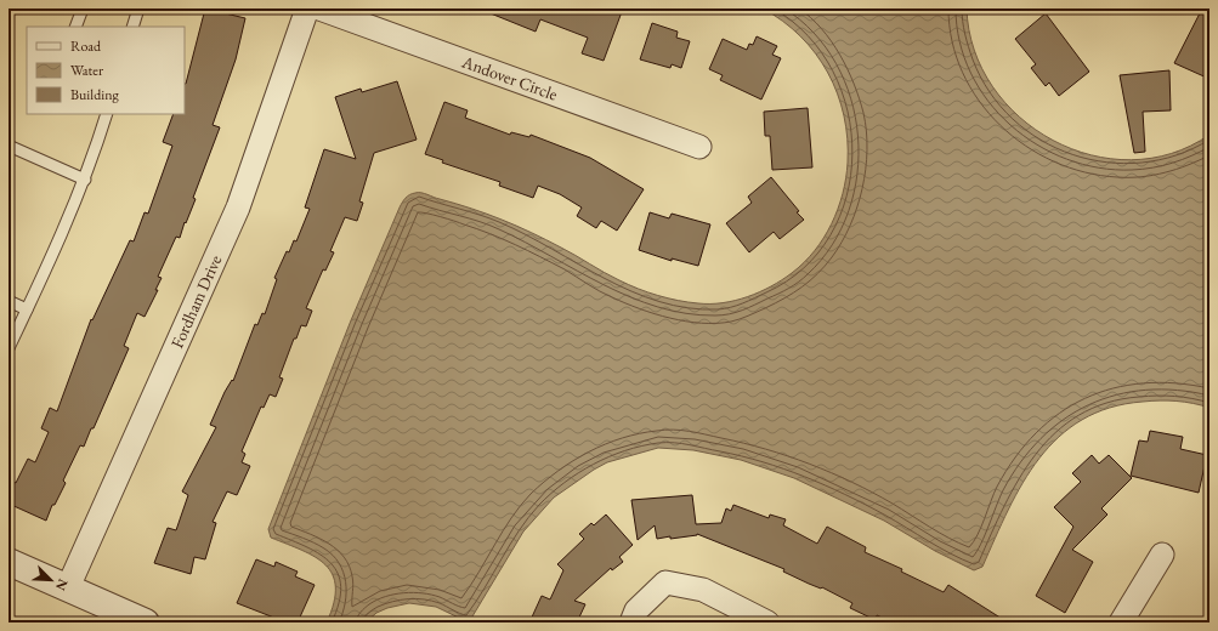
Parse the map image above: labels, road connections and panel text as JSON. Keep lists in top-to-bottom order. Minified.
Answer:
{"streets":{"street":["Andover Circle","Fordham Drive"]},"legend":["Road","Water","Building"],"north":"bottom right"}
